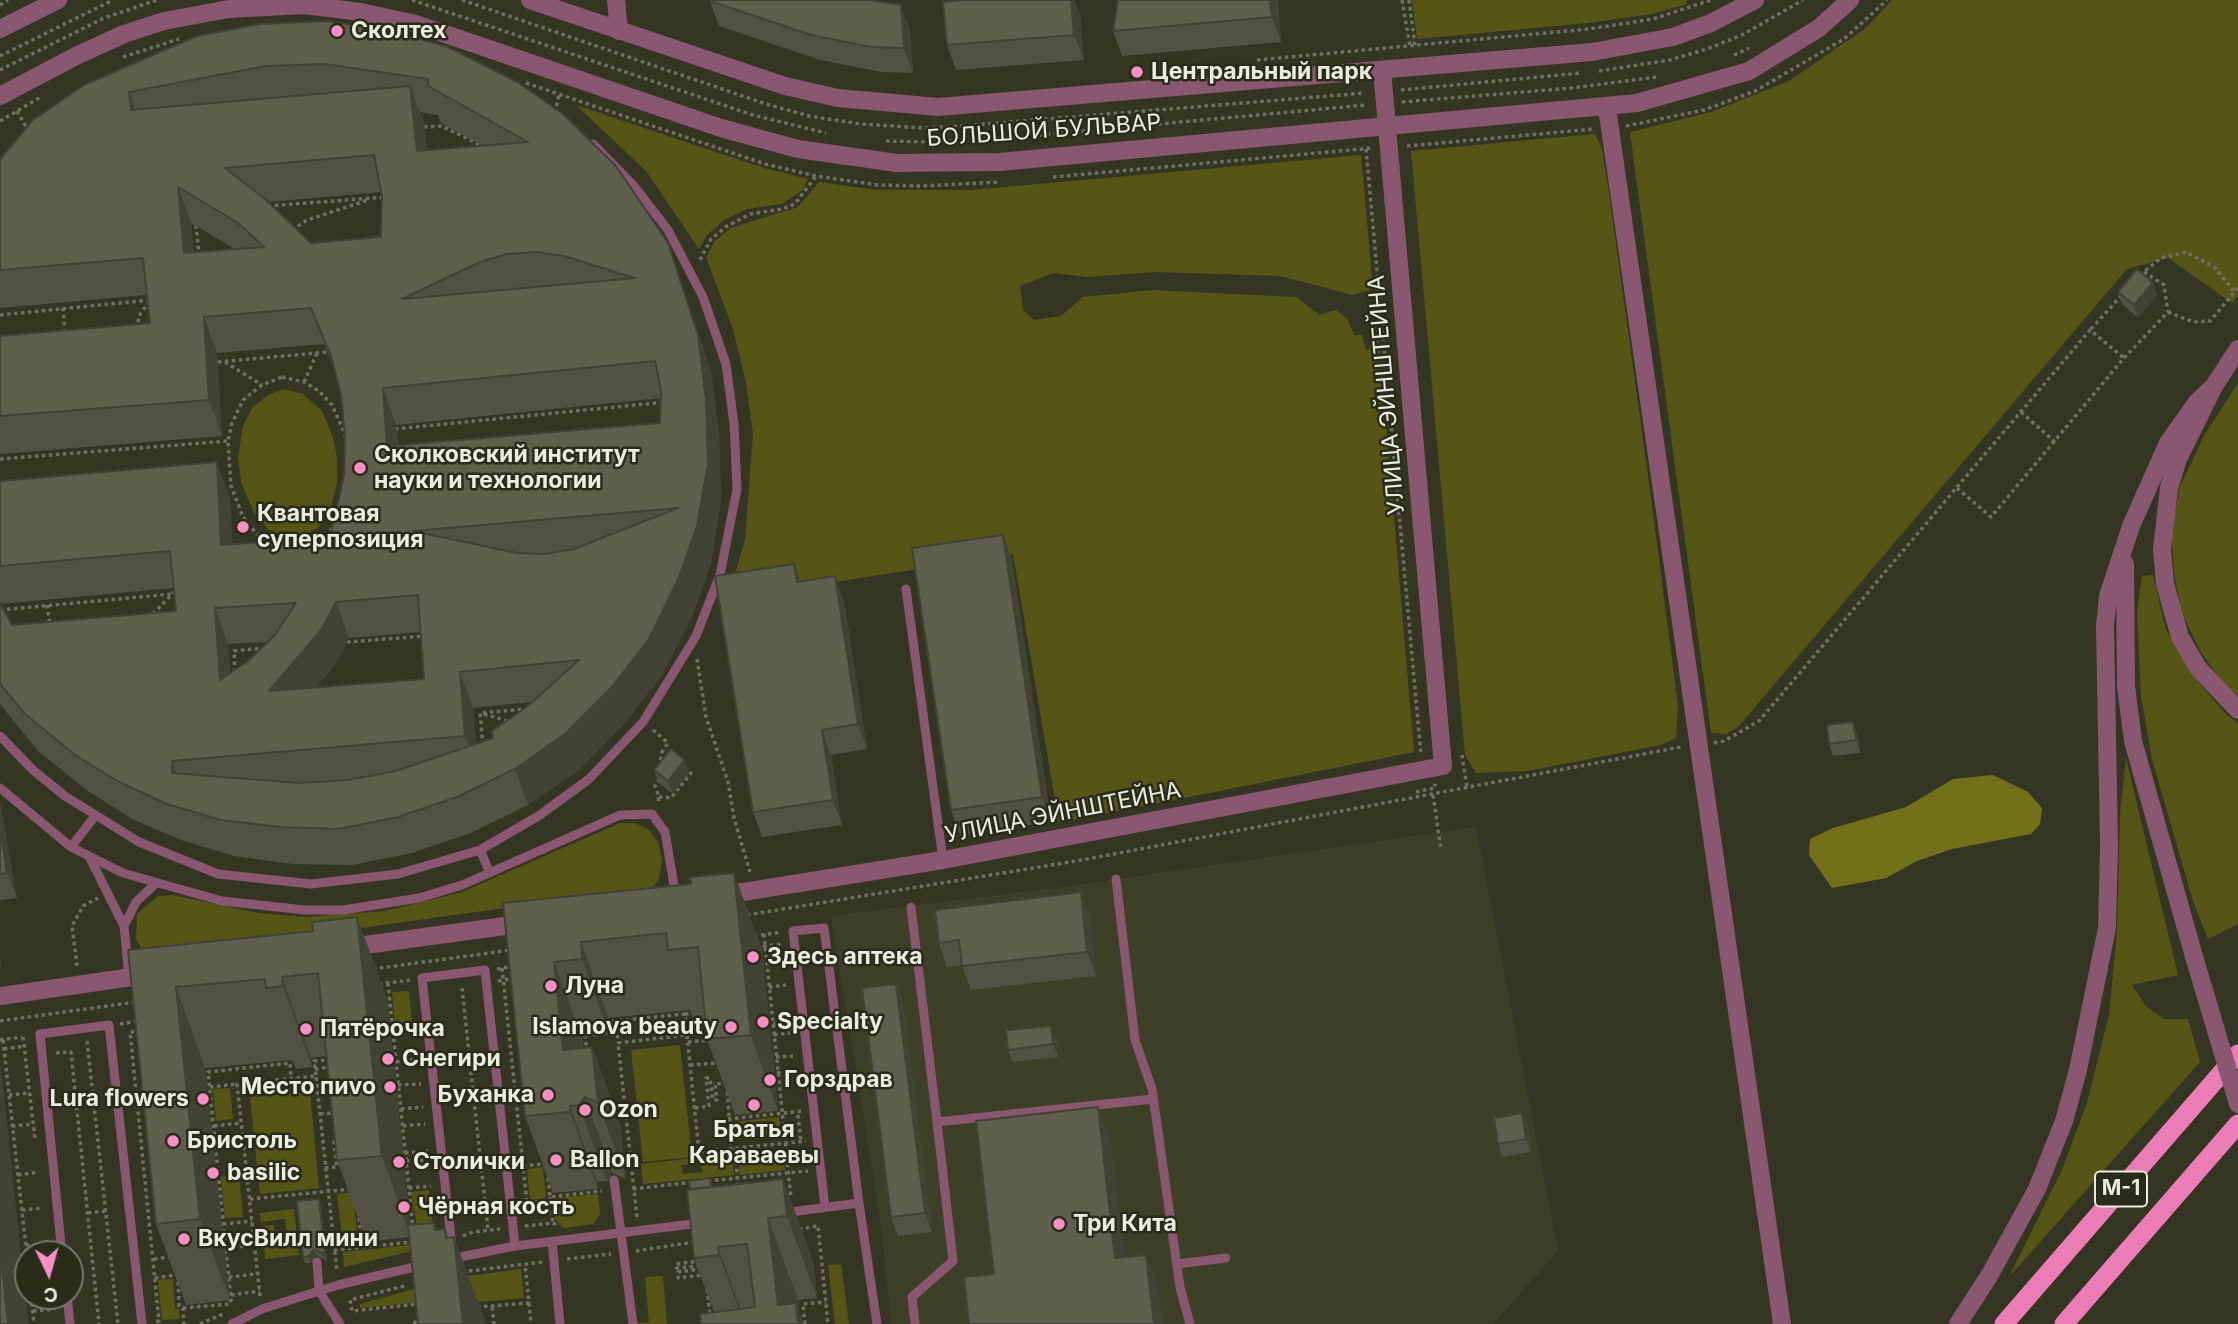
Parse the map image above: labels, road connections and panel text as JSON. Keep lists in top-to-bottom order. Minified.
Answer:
{"streets":{"highway":["М-1"],"street":["БОЛЬШОЙ БУЛЬВАР","УЛИЦА ЭЙНШТЕЙНА"]},"crossings":[["БОЛЬШОЙ БУЛЬВАР","УЛИЦА ЭЙНШТЕЙНА"]],"places":["Сколтех","Центральный парк","Сколковский институт науки и технологии","Квантовая суперпозиция","Здесь аптека","Луна","Specialty","Islamova beauty","Пятёрочка","Снегири","Горздрав","Место пиvo","Буханка","Lura flowers","Братья Караваевы","Ozon","Бристоль","Ballon","Столички","basilic","Чёрная кость","Три Кита","ВкусВилл мини"],"north":"bottom"}
